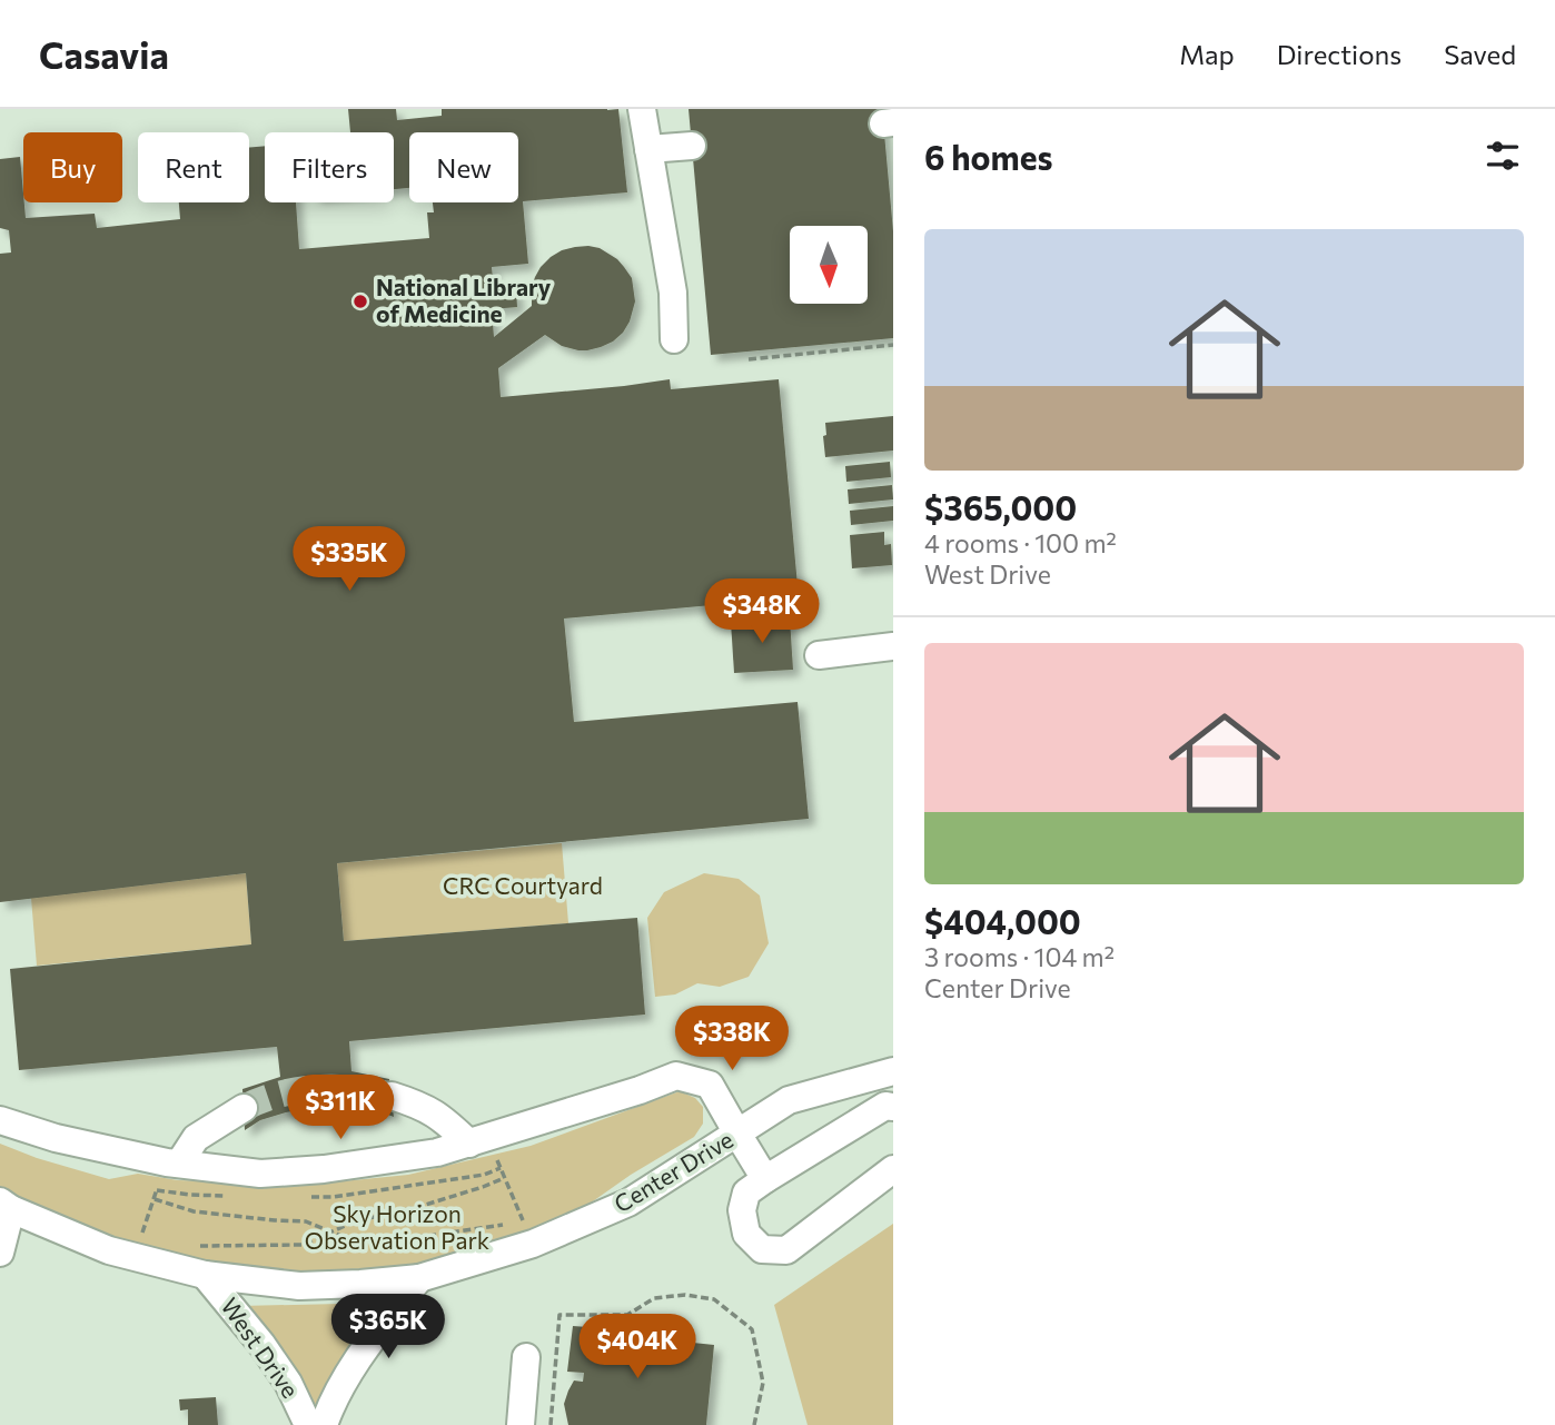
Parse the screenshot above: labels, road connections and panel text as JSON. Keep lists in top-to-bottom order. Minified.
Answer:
{"streets":{"street":["Center Drive","West Drive"]},"crossings":[["Center Drive","West Drive"]],"parks":["CRC Courtyard","Sky Horizon Observation Park"],"places":["National Library of Medicine"],"north":"bottom","page":{"header":"Casavia","nav":["Map","Directions","Saved"],"heading":"6 homes","chip":["Buy","Rent","Filters","New"],"list":[{"name":"$365,000","note":"4 rooms · 100 m² · West Drive"},{"name":"$404,000","note":"3 rooms · 104 m² · Center Drive"}],"price":["$335K","$348K","$338K","$311K","$365K","$404K"]}}
